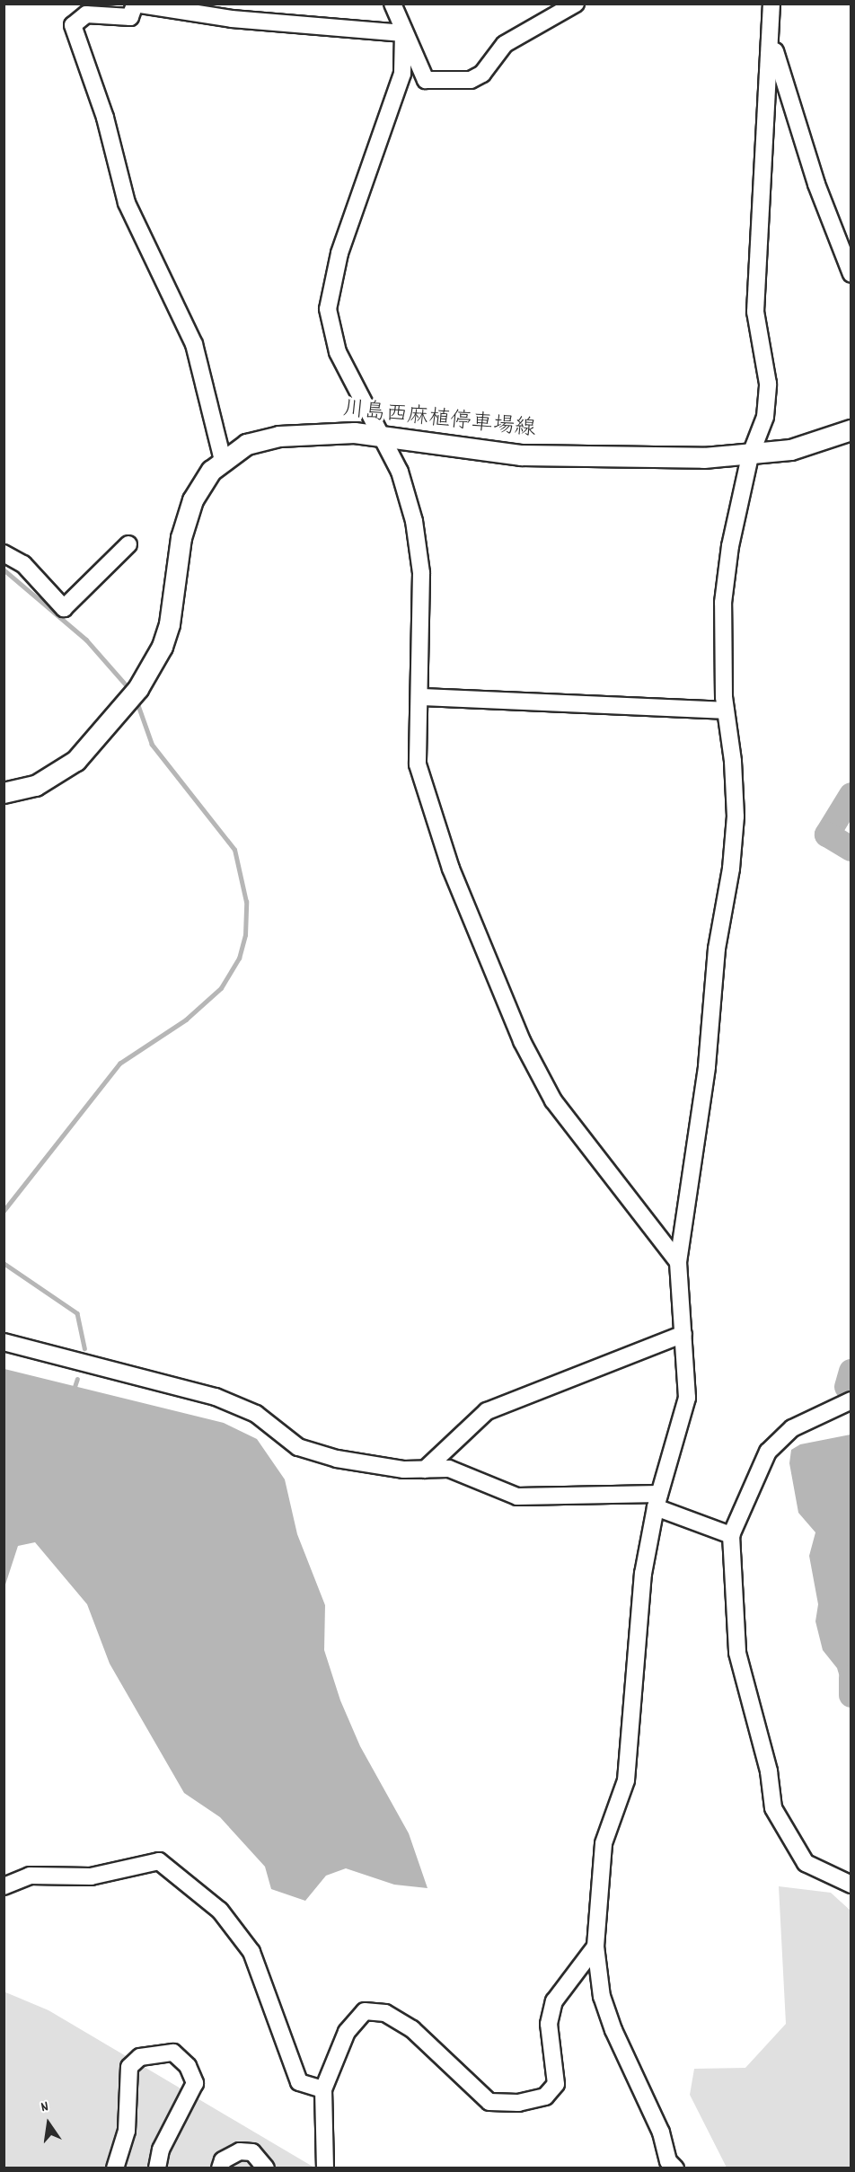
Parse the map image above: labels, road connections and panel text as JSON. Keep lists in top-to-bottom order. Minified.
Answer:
{"streets":{"main road":["川島西麻植停車場線"]},"north":"top"}
